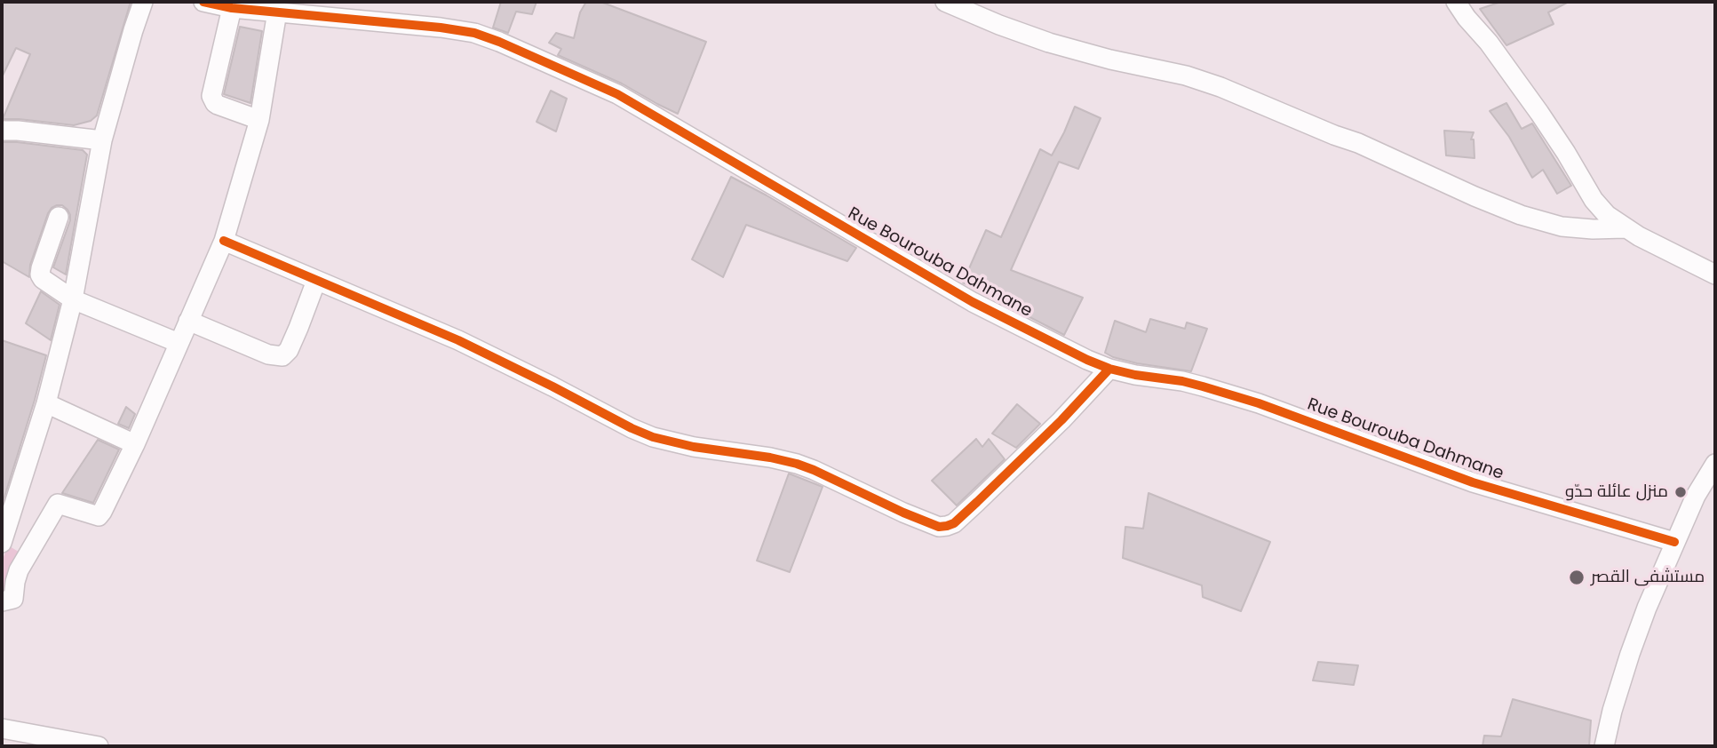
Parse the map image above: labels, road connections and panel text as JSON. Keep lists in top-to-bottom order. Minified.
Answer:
{"streets":{"street":["Rue Bourouba Dahmane"]},"places":["منزل عائلة حدّو","مستشفى القصر"]}
